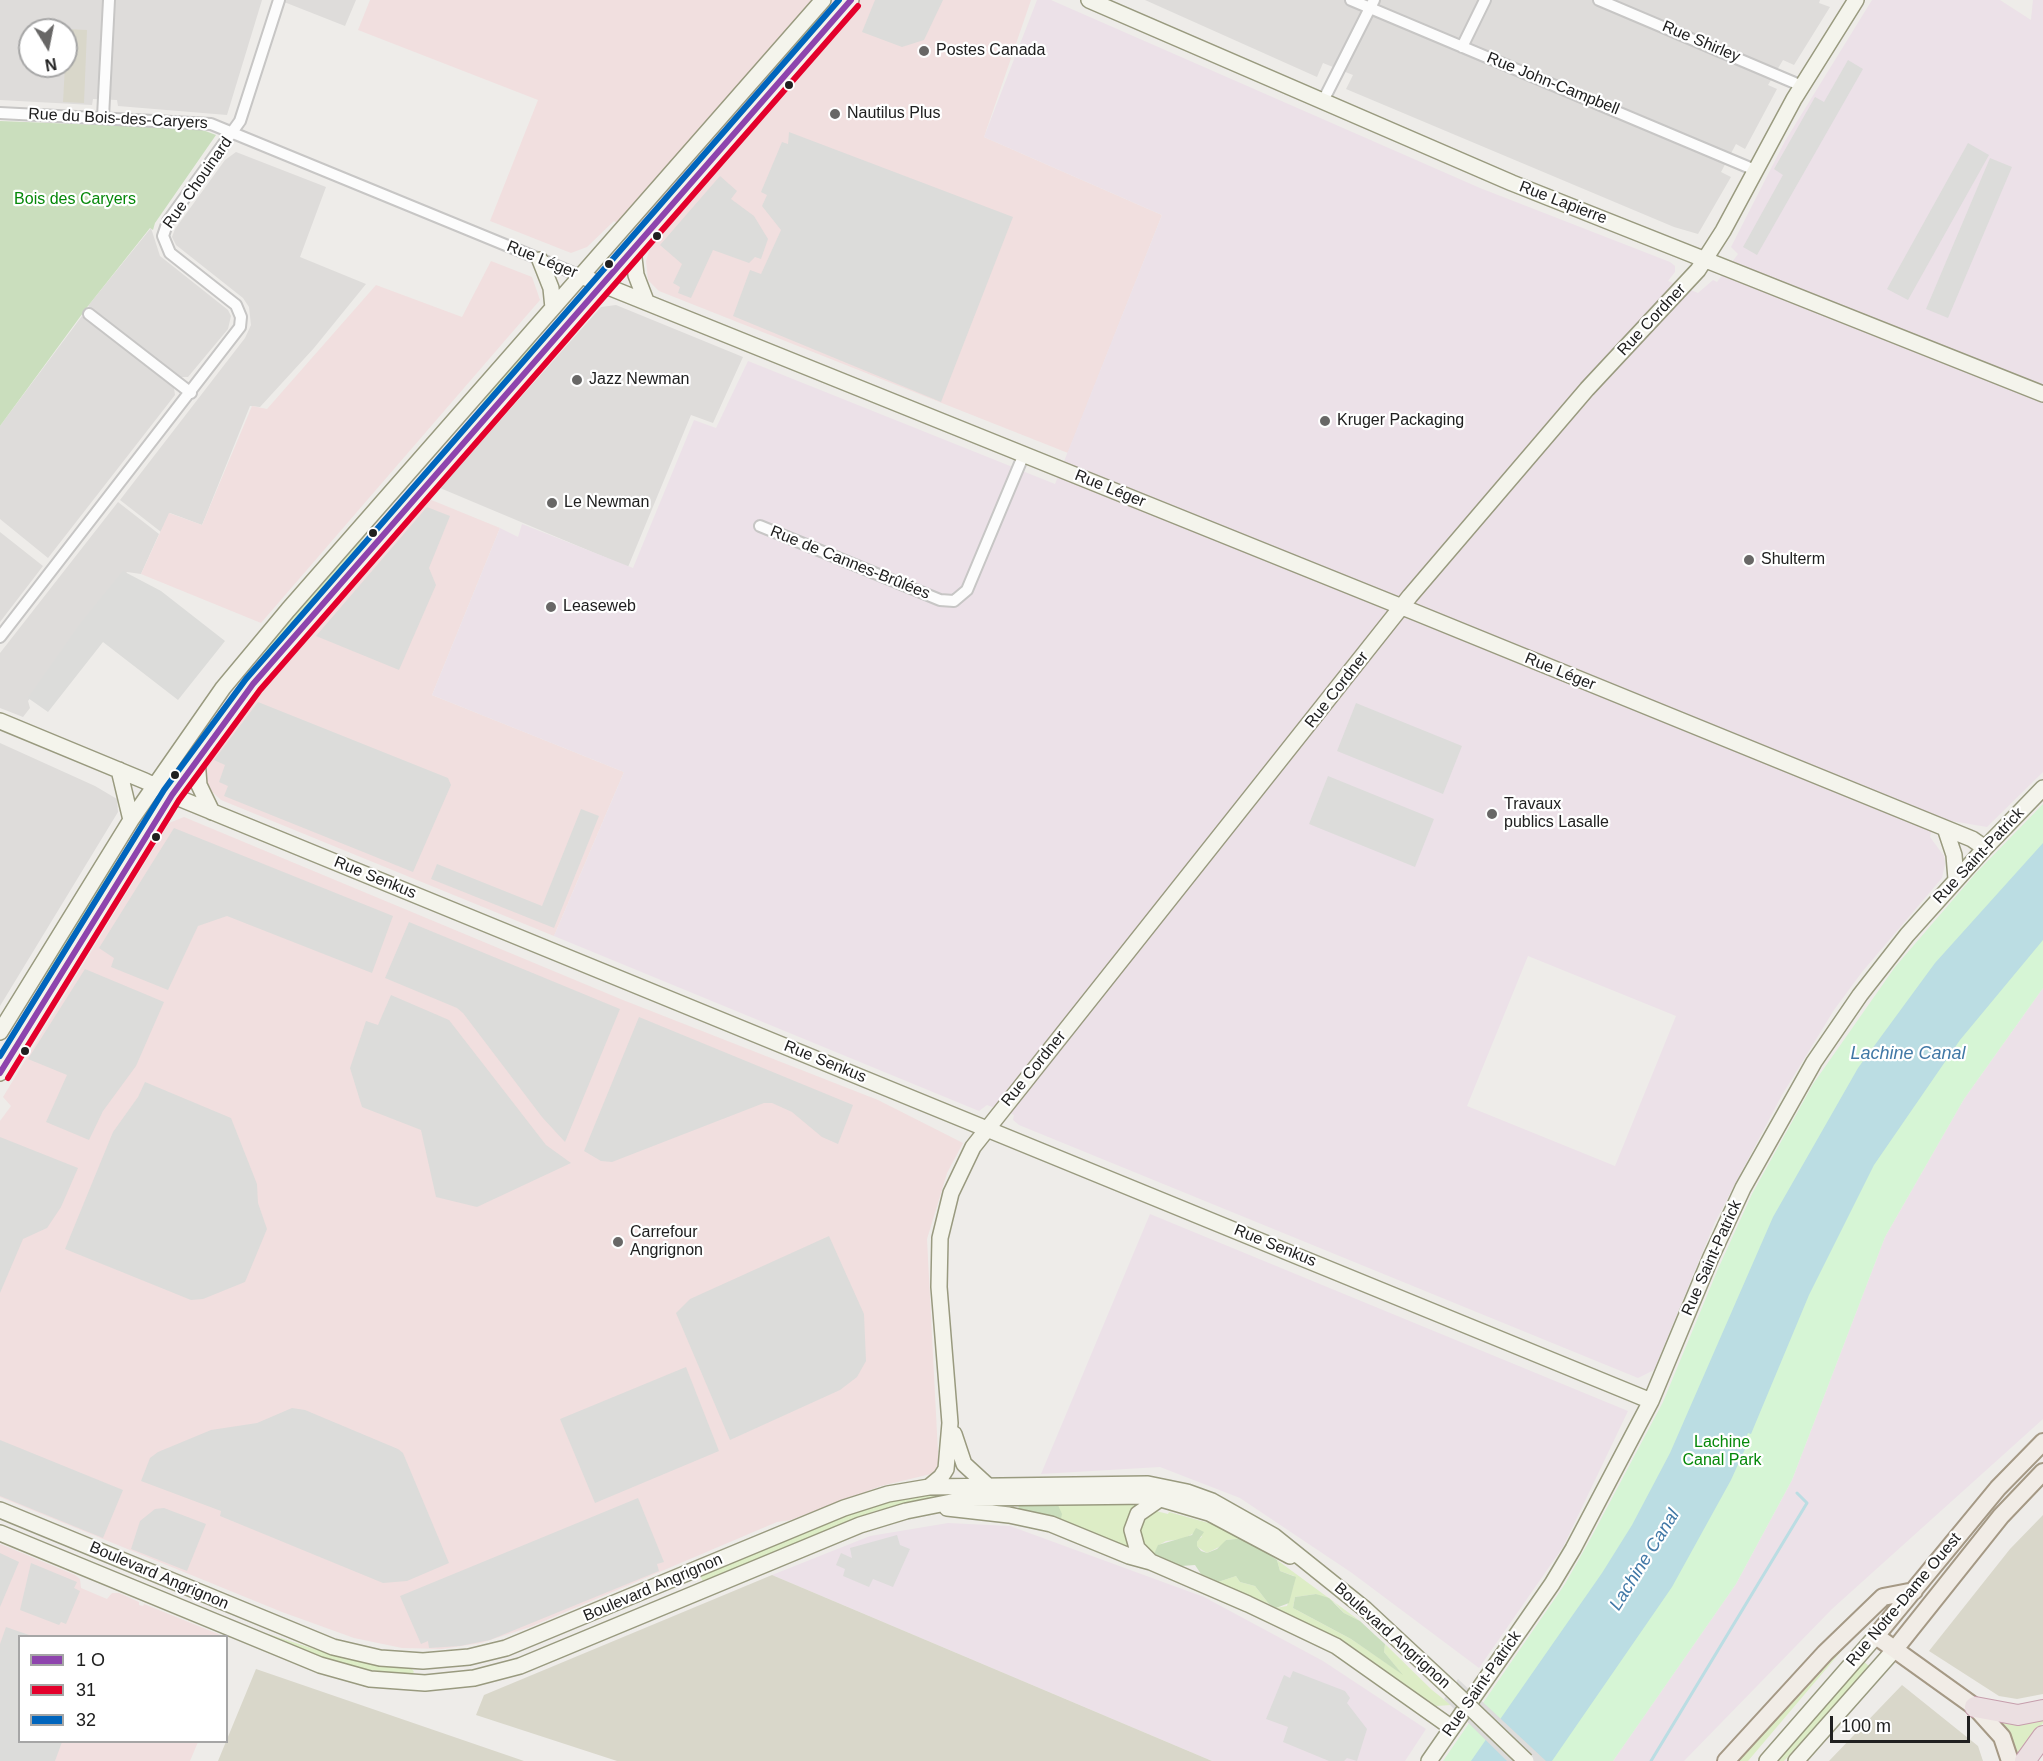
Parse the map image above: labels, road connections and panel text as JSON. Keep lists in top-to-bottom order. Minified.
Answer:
{"streets":{"main road":["Rue Lapierre","Rue Léger","Rue Cordner","Rue Saint-Patrick","Rue Senkus","Boulevard Angrignon","Rue Notre-Dame Ouest"],"street":["Rue Shirley","Rue John-Campbell","Rue du Bois-des-Caryers","Rue Chouinard","Rue de Cannes-Brûlées"]},"crossings":[["Rue Shirley","Rue Cordner"],["Rue John-Campbell","Rue Cordner"],["Rue du Bois-des-Caryers","Rue Chouinard"],["Rue du Bois-des-Caryers","Rue Léger"],["Rue Chouinard","Rue Léger"],["Rue Lapierre","Rue Cordner"],["Rue Léger","Rue Cordner"],["Rue Léger","Rue de Cannes-Brûlées"],["Rue Léger","Rue Saint-Patrick"],["Rue Cordner","Rue Senkus"],["Rue Saint-Patrick","Rue Senkus"]],"water":["Lachine Canal"],"parks":["Bois des Caryers","Lachine Canal Park"],"places":["Postes Canada","Nautilus Plus","Jazz Newman","Kruger Packaging","Le Newman","Shulterm","Leaseweb","Travaux publics Lasalle","Carrefour Angrignon"],"lines":["transit line 32","transit line 31"],"legend":["1 O","31","32"],"scale_bar":"100 m","north":"bottom"}
